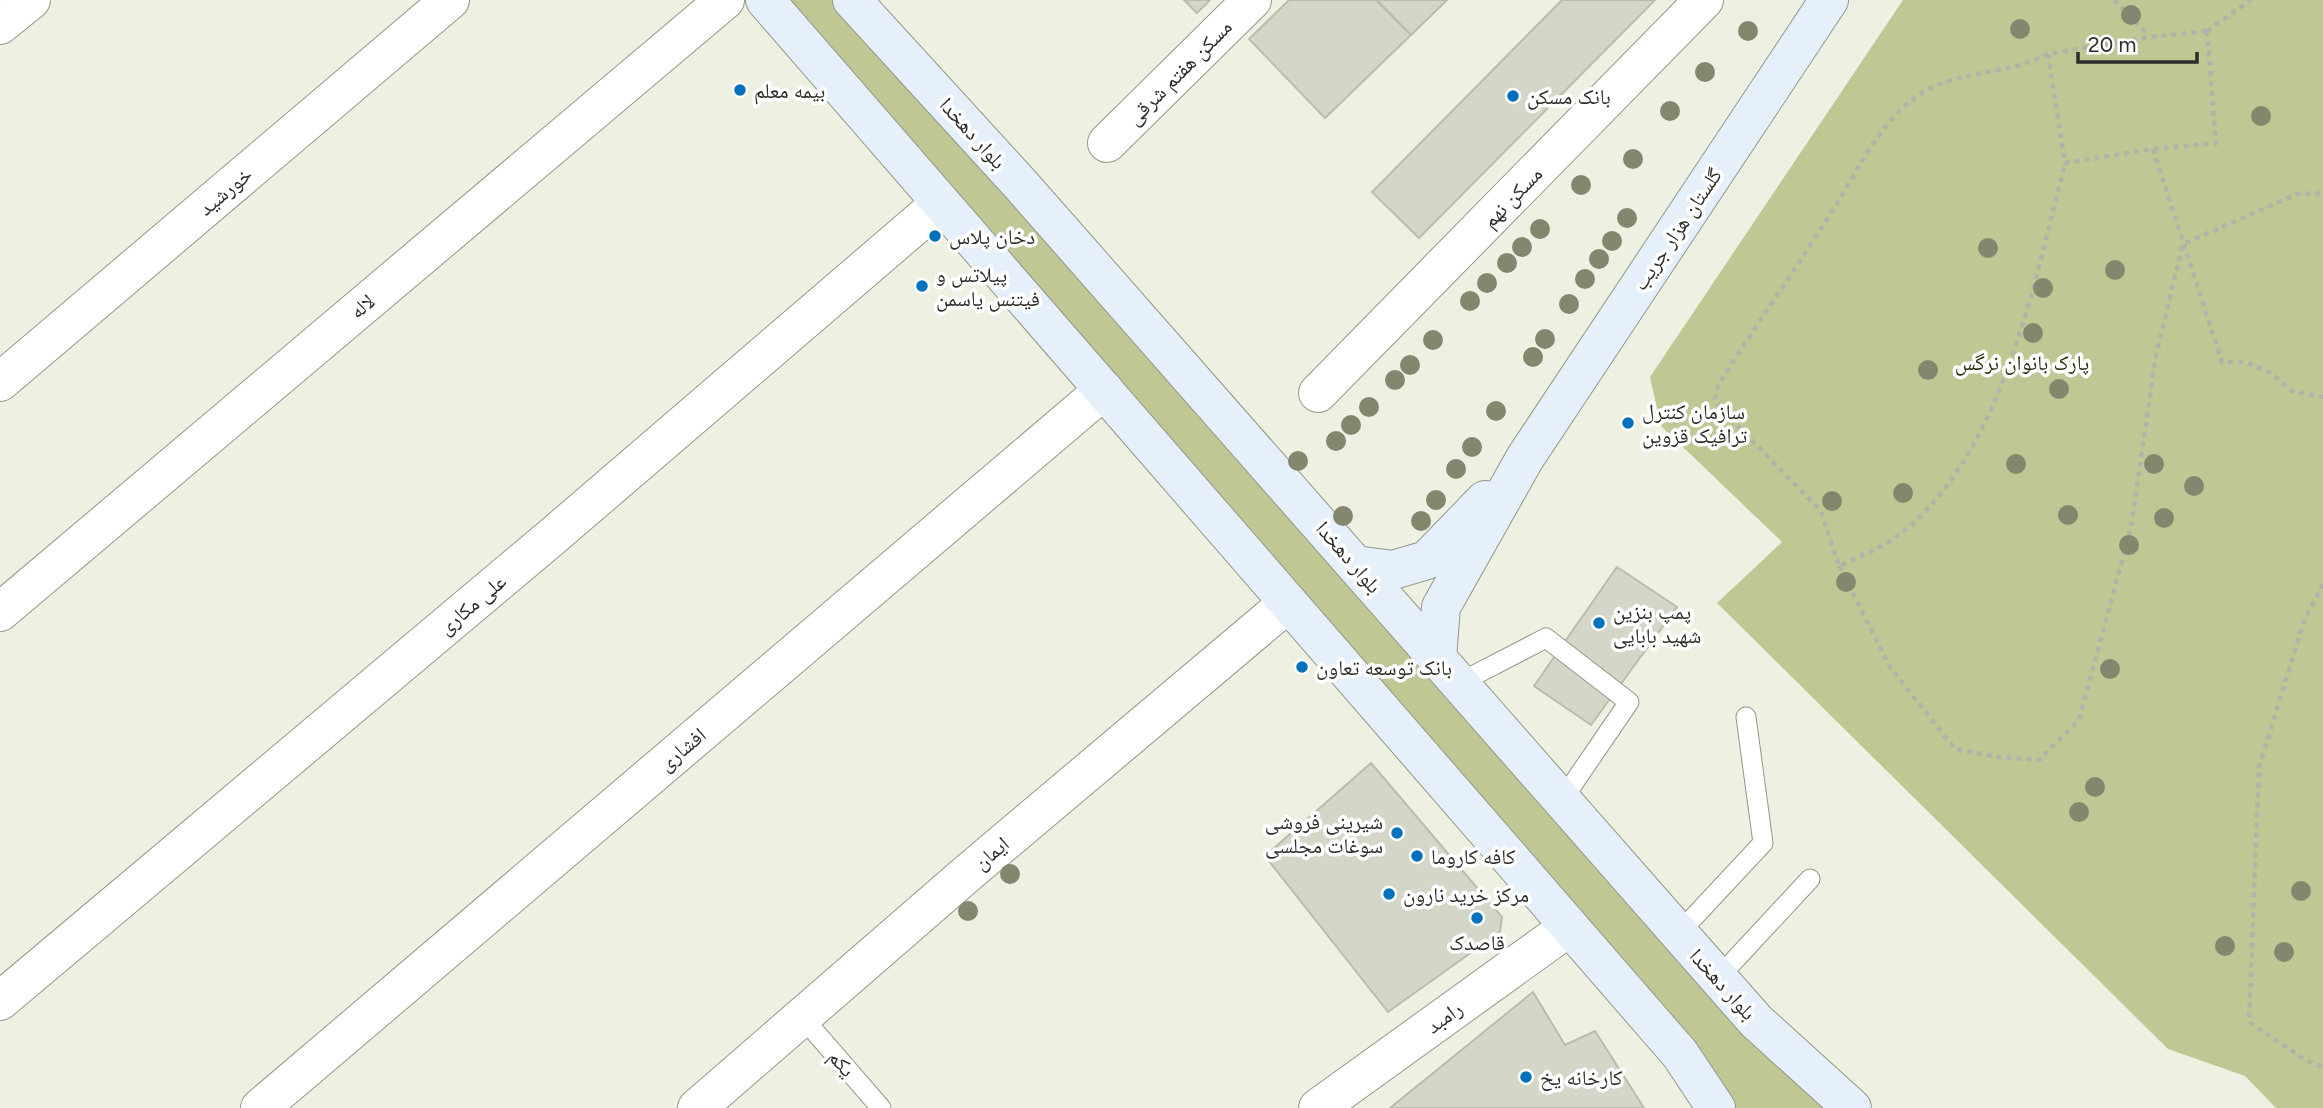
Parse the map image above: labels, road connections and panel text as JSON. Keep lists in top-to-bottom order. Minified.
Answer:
{"streets":{"main road":["بلوار دهخدا","گلستان هزار جریب"],"street":["مسکن هفتم شرقی","خورشید","مسکن نهم","لاله","علی مکاری","افشاری","ایمان","رامبد"],"lane":["یکم"]},"crossings":[["ایمان","یکم"]],"parks":["پارک بانوان نرگس"],"places":["بیمه معلم","بانک مسکن","دخان پلاس","پیلاتس و فیتنس یاسمن","سازمان کنترل ترافیک قزوین","پمپ بنزین شهید بابایی","بانک توسعه تعاون","شیرینی فروشی سوغات مجلسی","کافه کاروما","مرکز خرید نارون","قاصدک","کارخانه یخ"],"scale_bar":"20 m"}
